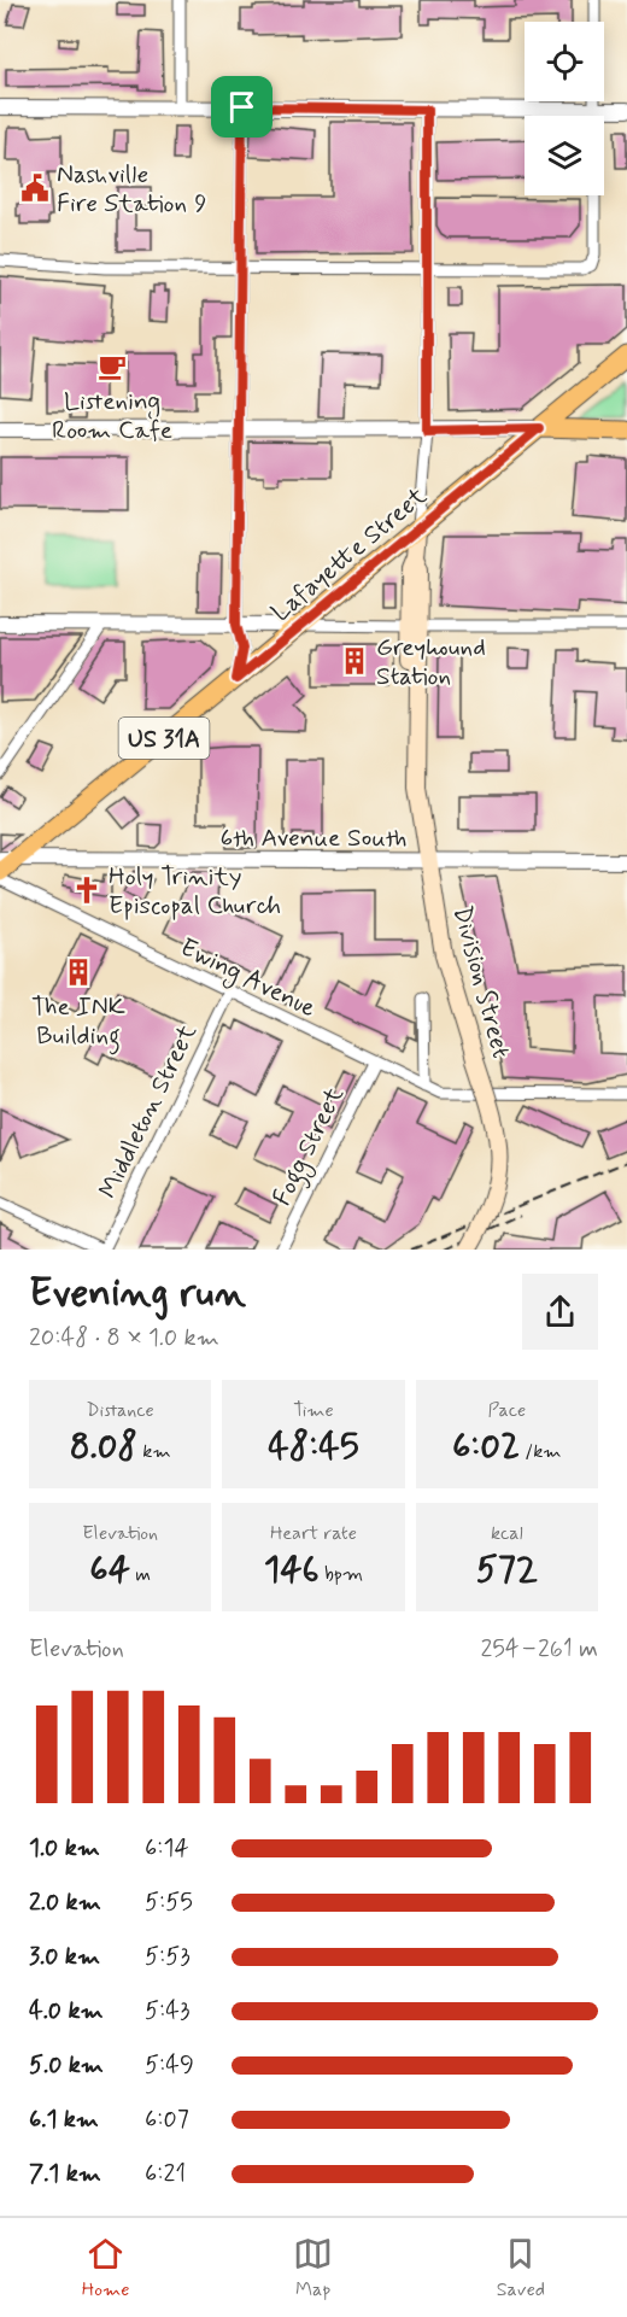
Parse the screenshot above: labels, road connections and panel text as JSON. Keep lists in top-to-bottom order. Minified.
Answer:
{"streets":{"main road":["Lafayette Street","US 31A","Division Street"],"street":["6th Avenue South","Ewing Avenue","Middleton Street","Fogg Street"]},"crossings":[["Lafayette Street","6th Avenue South"],["Lafayette Street","Division Street"],["6th Avenue South","Division Street"],["Ewing Avenue","Middleton Street"],["Ewing Avenue","Fogg Street"]],"places":{"public building":["Nashville Fire Station 9"],"cafe":["Listening Room Cafe"],"building":["Greyhound Station","The INK Building"],"church":["Holy Trinity Episcopal Church"]},"page":{"heading":["Evening run","20:48 · 8 × 1.0 km"],"stats":[["Distance","8.08 km"],["Time","48:45"],["Pace","6:02 /km"],["Elevation","64 m"],["Heart rate","146 bpm"],["kcal","572"]],"chart":["Elevation","254–261 m"],"list":[{"name":"1.0 km","note":"6:14"},{"name":"2.0 km","note":"5:55"},{"name":"3.0 km","note":"5:53"},{"name":"4.0 km","note":"5:43"},{"name":"5.0 km","note":"5:49"},{"name":"6.1 km","note":"6:07"},{"name":"7.1 km","note":"6:21"}],"tabs":["Home","Map","Saved"]}}
